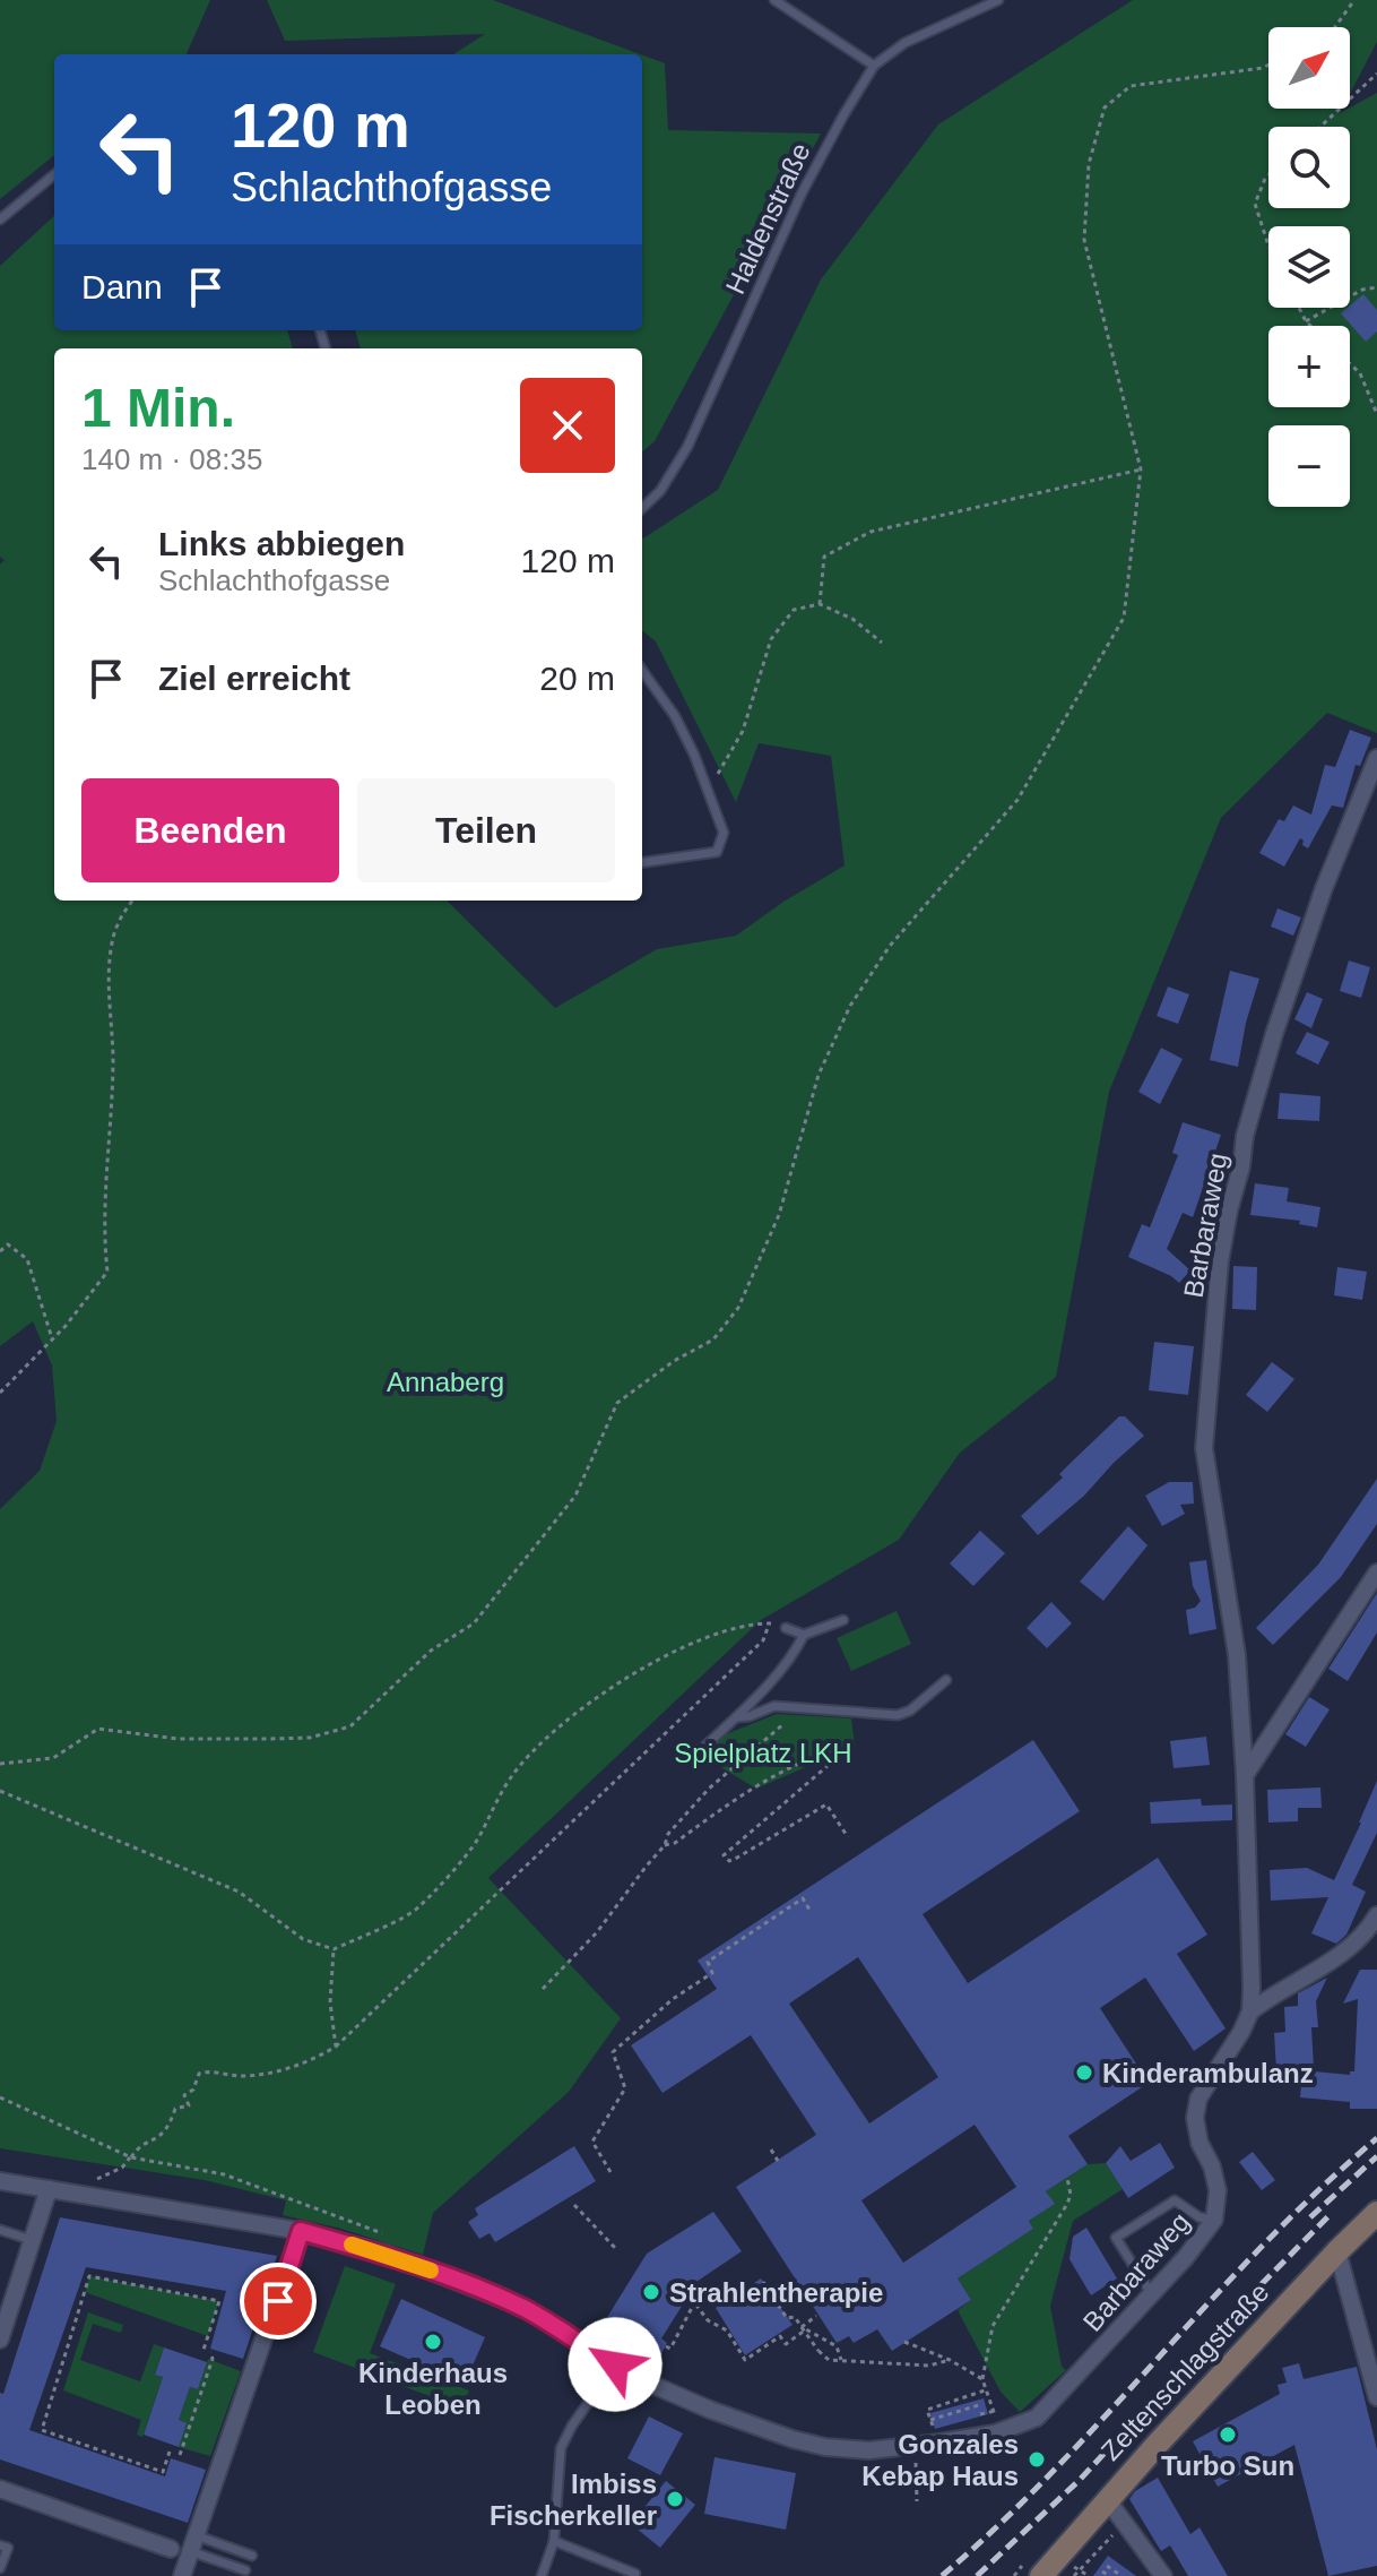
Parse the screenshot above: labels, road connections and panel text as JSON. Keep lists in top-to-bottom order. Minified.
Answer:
{"streets":{"main road":["Zeltenschlagstraße"],"street":["Barbaraweg"],"lane":["Haldenstraße"]},"parks":["Annaberg","Spielplatz LKH"],"places":["Kinderambulanz","Strahlentherapie","Kinderhaus Leoben","Turbo Sun","Gonzales Kebap Haus","Imbiss Fischerkeller"],"north":"top right","page":{"map_buttons":["+","−"],"turn":["120 m","Schlachthofgasse"],"then":"Dann","heading":["1 Min.","140 m · 08:35"],"list":[{"name":"Links abbiegen","note":"Schlachthofgasse","value":"120 m"},{"name":"Ziel erreicht","value":"20 m"}],"buttons":["Beenden","Teilen"]}}
